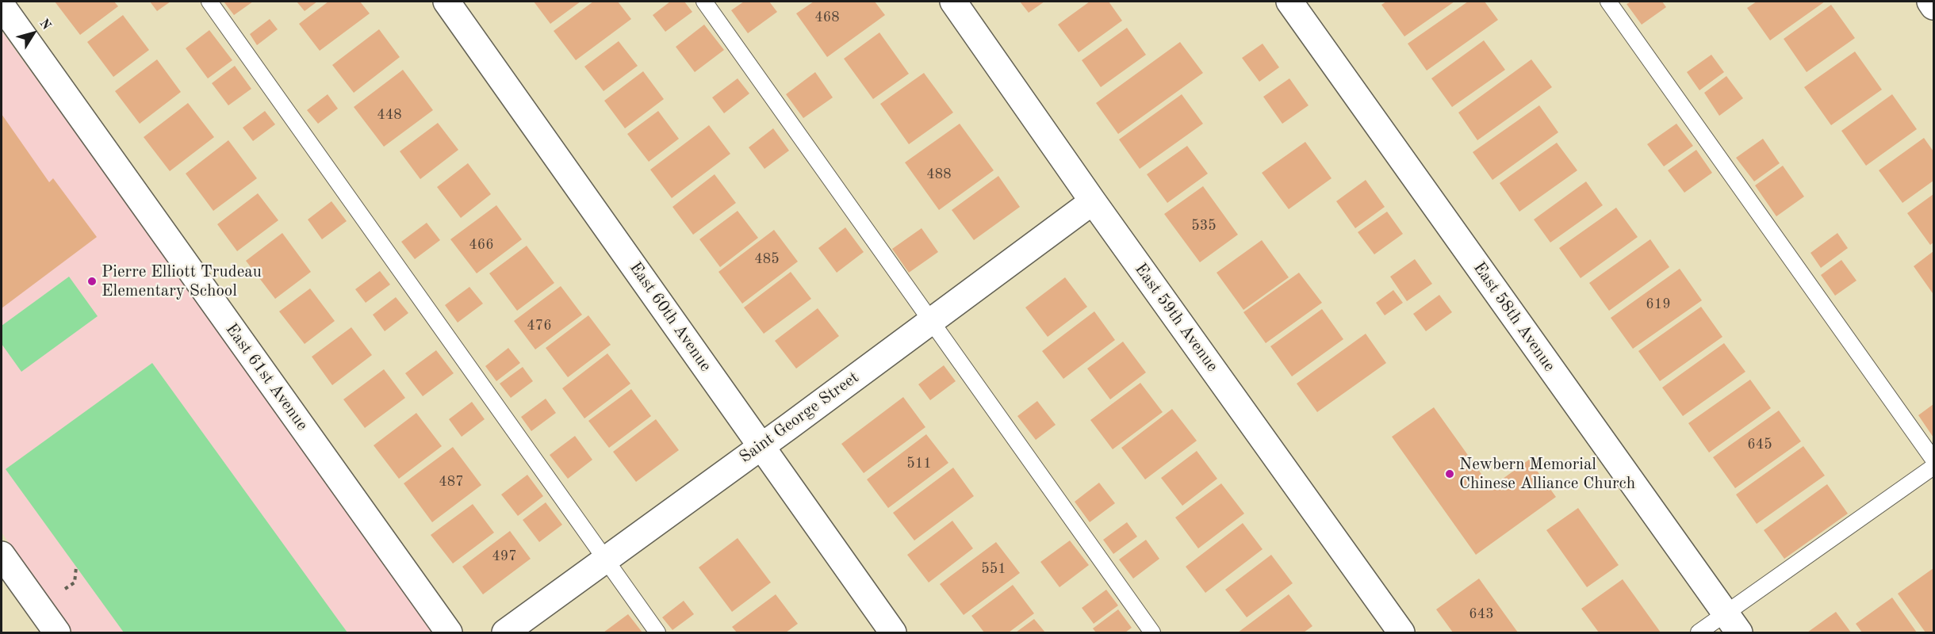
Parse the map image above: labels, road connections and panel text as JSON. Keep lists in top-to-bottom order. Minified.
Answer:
{"streets":{"street":["East 60th Avenue","East 58th Avenue","East 59th Avenue","East 61st Avenue","Saint George Street"]},"crossings":[["East 60th Avenue","Saint George Street"],["East 59th Avenue","Saint George Street"]],"places":["Pierre Elliott Trudeau Elementary School","Newbern Memorial Chinese Alliance Church"],"house_numbers":["468","448","488","535","466","485","619","476","645","511","487","497","551","643"],"north":"top right"}
